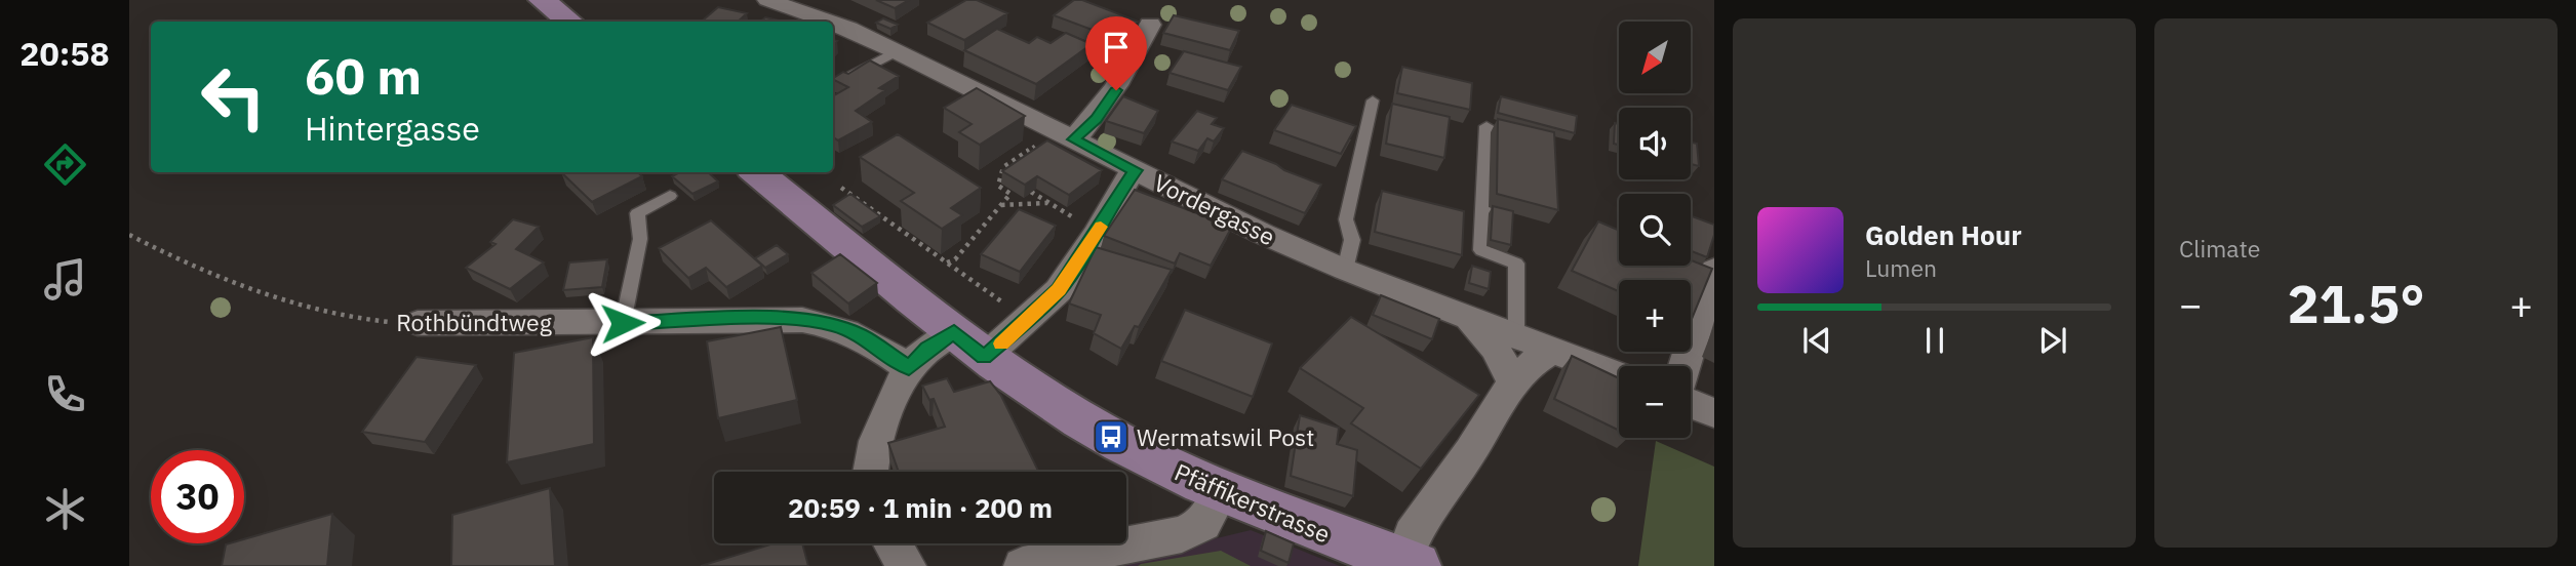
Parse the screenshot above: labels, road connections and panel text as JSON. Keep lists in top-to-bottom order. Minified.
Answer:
{"streets":{"main road":["Pfäffikerstrasse"],"street":["Vordergasse","Rothbündtweg"]},"places":{"bus stop":["Wermatswil Post"]},"north":"bottom left","page":{"tabs":"20:58","tile":"Climate","map_buttons":["+","−"],"turn":["60 m","Hintergasse"],"song":["Golden Hour","Lumen"],"heat":["−","21.5°","+"],"limit":"30","trip":"20:59 · 1 min · 200 m"}}
